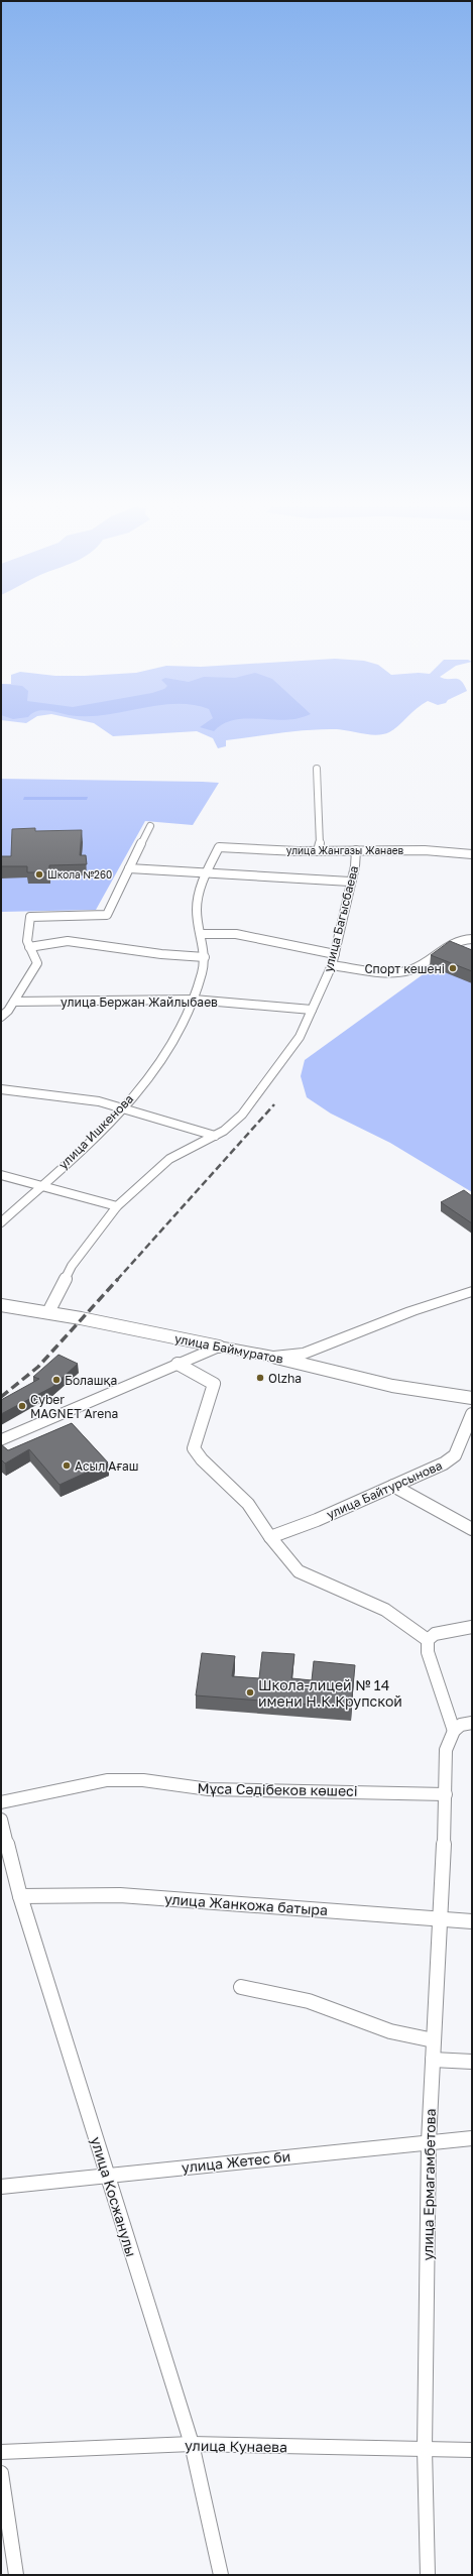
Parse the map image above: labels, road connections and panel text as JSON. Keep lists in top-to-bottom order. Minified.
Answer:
{"streets":{"street":["улица Жангазы Жанаев","улица Багысбаева","улица Бержан Жайлыбаев","улица Ишкенова","улица Баймуратов","улица Байтурсынова","Мұса Сәдібеков көшесі","улица Жанкожа батыра","улица Жетес би","улица Ермагамбетова","улица Косжанулы","улица Кунаева"]},"crossings":[["улица Жангазы Жанаев","улица Багысбаева"],["улица Жангазы Жанаев","улица Ишкенова"],["улица Багысбаева","улица Бержан Жайлыбаев"],["улица Багысбаева","улица Баймуратов"],["улица Бержан Жайлыбаев","улица Ишкенова"],["Мұса Сәдібеков көшесі","улица Ермагамбетова"],["улица Жанкожа батыра","улица Ермагамбетова"],["улица Жанкожа батыра","улица Косжанулы"],["улица Жетес би","улица Ермагамбетова"],["улица Жетес би","улица Косжанулы"],["улица Ермагамбетова","улица Кунаева"],["улица Косжанулы","улица Кунаева"]],"places":["Школа №260","Спорт кешені","Olzha","Болашқа","Cyber MAGNET Arena","Асыл Ағаш","Школа-лицей № 14 имени Н.К.Крупской"]}
